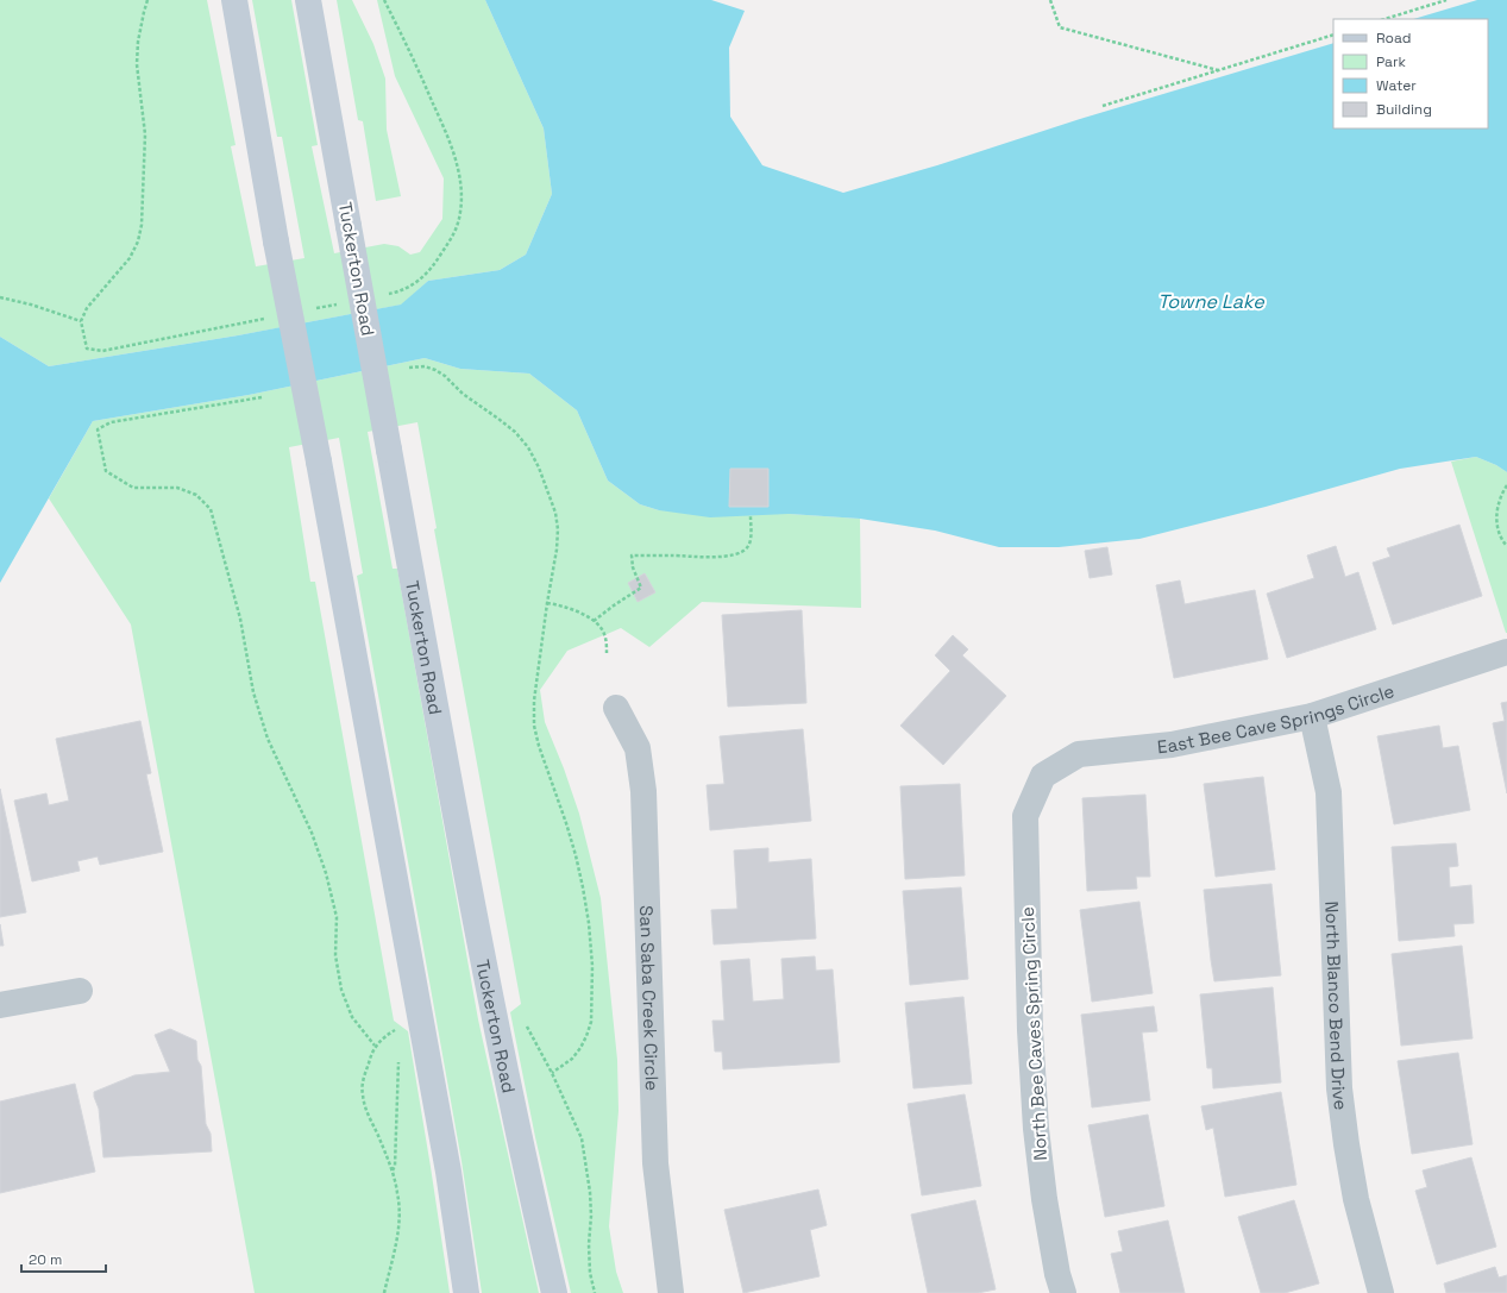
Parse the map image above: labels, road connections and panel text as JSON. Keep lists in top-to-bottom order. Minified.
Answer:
{"streets":{"main road":["Tuckerton Road"],"street":["East Bee Cave Springs Circle","San Saba Creek Circle","North Blanco Bend Drive","North Bee Caves Spring Circle"]},"crossings":[["East Bee Cave Springs Circle","North Blanco Bend Drive"],["East Bee Cave Springs Circle","North Bee Caves Spring Circle"]],"water":["Towne Lake"],"legend":["Road","Park","Water","Building"],"scale_bar":"20 m"}
